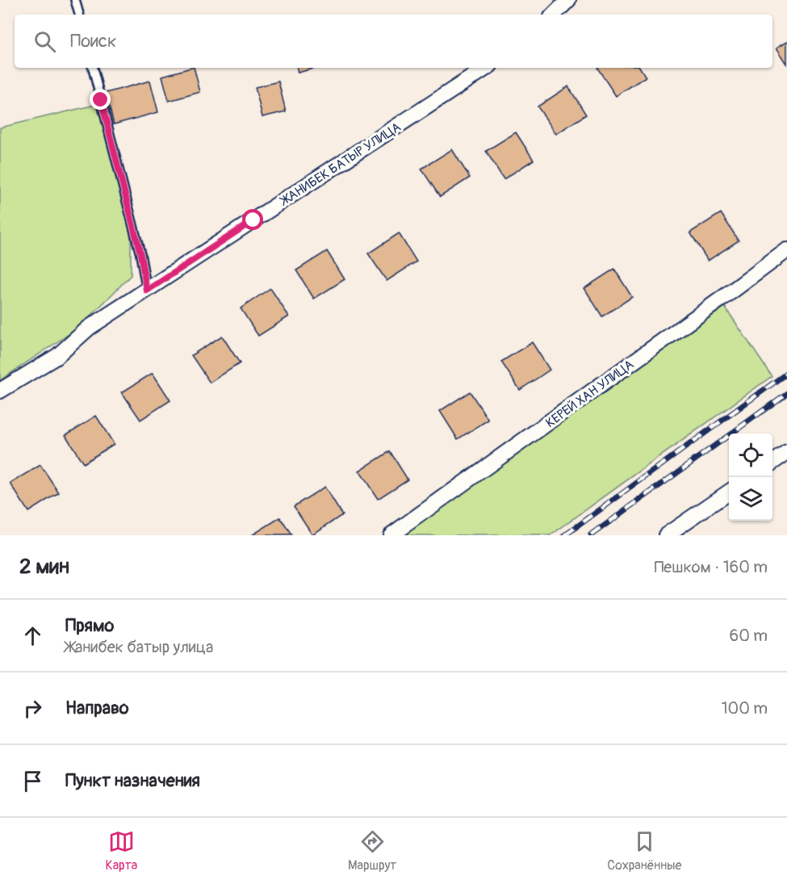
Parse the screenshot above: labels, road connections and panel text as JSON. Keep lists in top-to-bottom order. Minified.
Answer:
{"streets":{"street":["ЖАНИБЕК БАТЫР УЛИЦА","КЕРЕЙ ХАН УЛИЦА"]},"page":{"search":"Поиск","heading":["2 мин","Пешком · 160 m"],"list":[["Прямо","Жанибек батыр улица","60 m"],["Направо","100 m"],"Пункт назначения"],"nav":["Карта","Маршрут","Сохранённые"]}}
